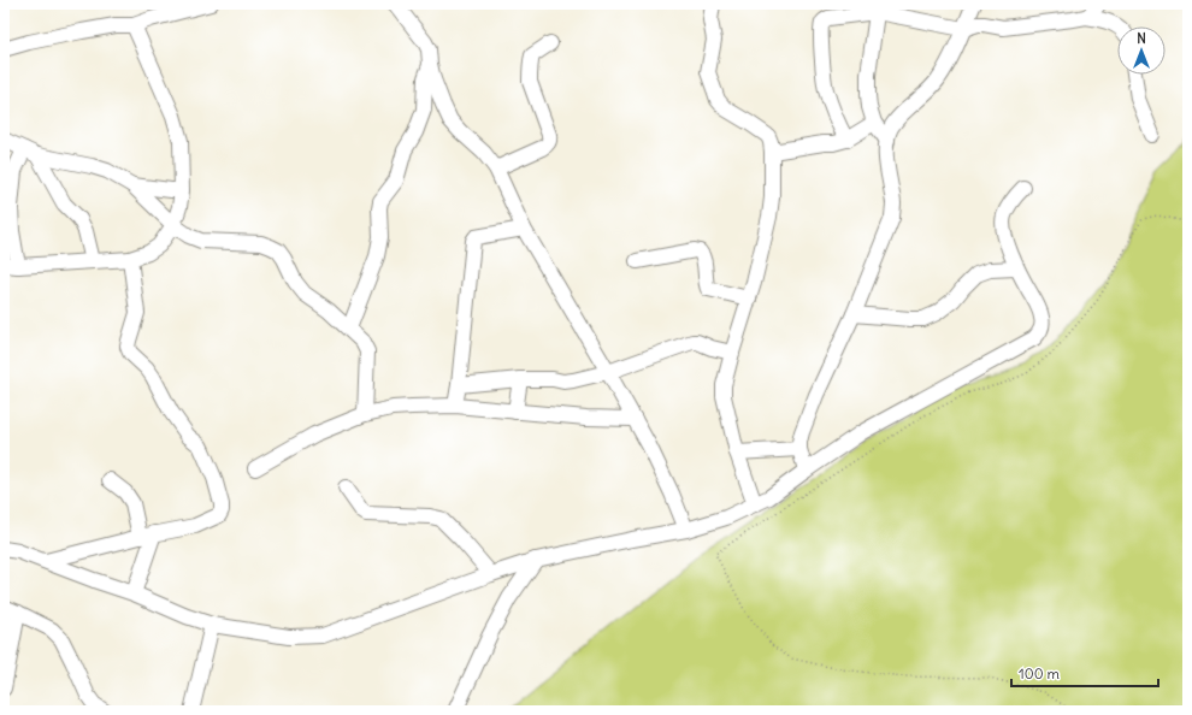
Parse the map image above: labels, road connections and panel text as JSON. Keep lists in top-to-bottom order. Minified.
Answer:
{"scale_bar":"100 m","north":"top"}
